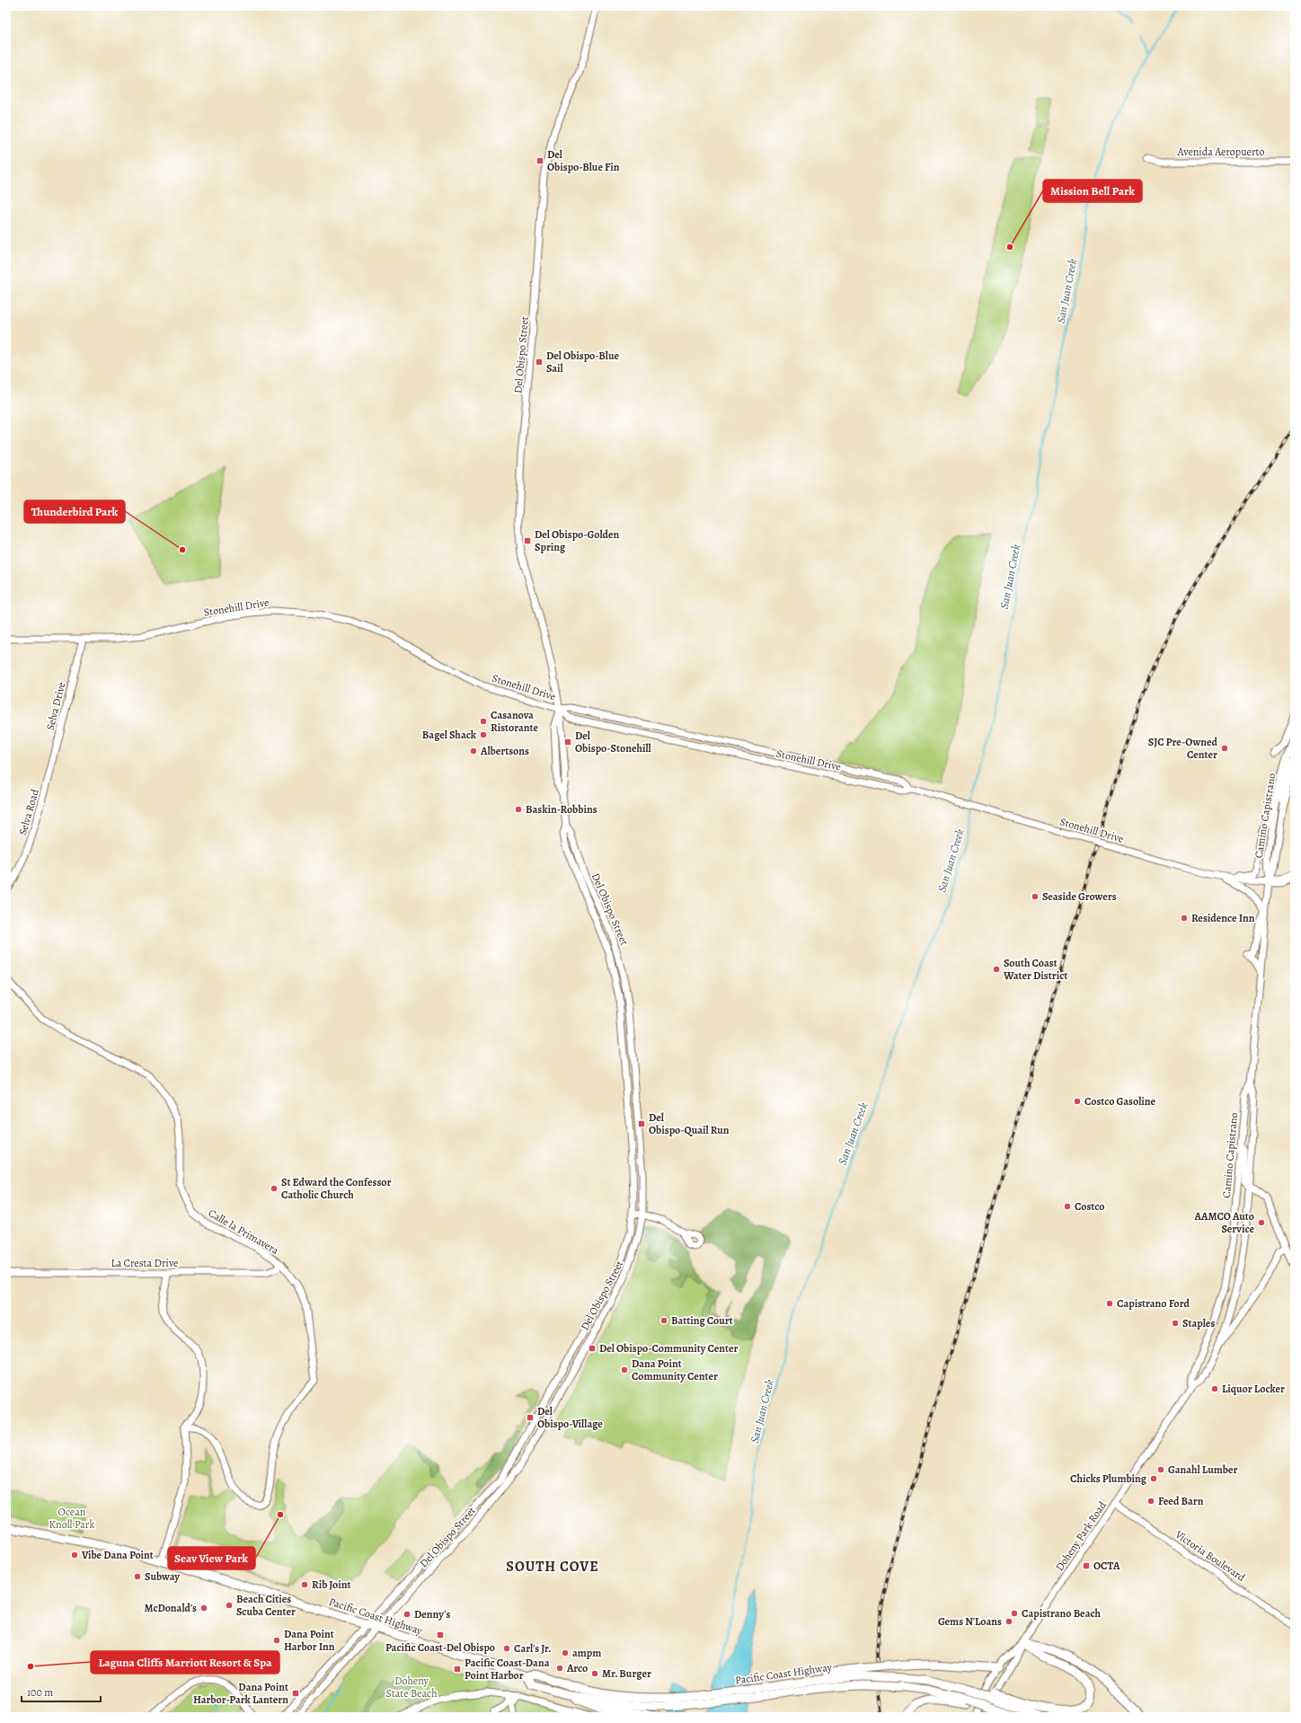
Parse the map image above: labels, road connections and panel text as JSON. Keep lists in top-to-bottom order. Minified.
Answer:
{"streets":{"highway":["Pacific Coast Highway"],"main road":["Avenida Aeropuerto","Del Obispo Street","Stonehill Drive","Selva Drive","Selva Road","Camino Capistrano","Calle la Primavera","La Cresta Drive","Doheny Park Road","Victoria Boulevard"]},"crossings":[["Del Obispo Street","Stonehill Drive"],["Del Obispo Street","Pacific Coast Highway"],["Stonehill Drive","Selva Drive"],["Stonehill Drive","Camino Capistrano"],["Selva Drive","Selva Road"],["Camino Capistrano","Doheny Park Road"],["Calle la Primavera","La Cresta Drive"],["Doheny Park Road","Victoria Boulevard"]],"districts":["SOUTH COVE"],"water":["San Juan Creek"],"parks":["Ocean Knoll Park","Doheny State Beach"],"places":{"transit":["Del Obispo-Blue Fin","Del Obispo-Blue Sail","Del Obispo-Golden Spring","Del Obispo-Stonehill","Del Obispo-Quail Run","Del Obispo-Community Center","Del Obispo-Village","OCTA","Pacific Coast-Del Obispo","Pacific Coast-Dana Point Harbor","Dana Point Harbor-Park Lantern"],"other":["Mission Bell Park","Thunderbird Park","Casanova Ristorante","Bagel Shack","SJC Pre-Owned Center","Albertsons","Baskin-Robbins","Seaside Growers","Residence Inn","South Coast Water District","Costco Gasoline","St Edward the Confessor Catholic Church","Costco","AAMCO Auto Service","Capistrano Ford","Batting Court","Staples","Dana Point Community Center","Liquor Locker","Ganahl Lumber","Chicks Plumbing","Feed Barn","Seav View Park","Vibe Dana Point","Subway","Rib Joint","Beach Cities Scuba Center","McDonald's","Capistrano Beach","Denny's","Gems N'Loans","Dana Point Harbor Inn","Carl's Jr.","ampm","Laguna Cliffs Marriott Resort & Spa","Arco","Mr. Burger"]},"scale_bar":"100 m"}
